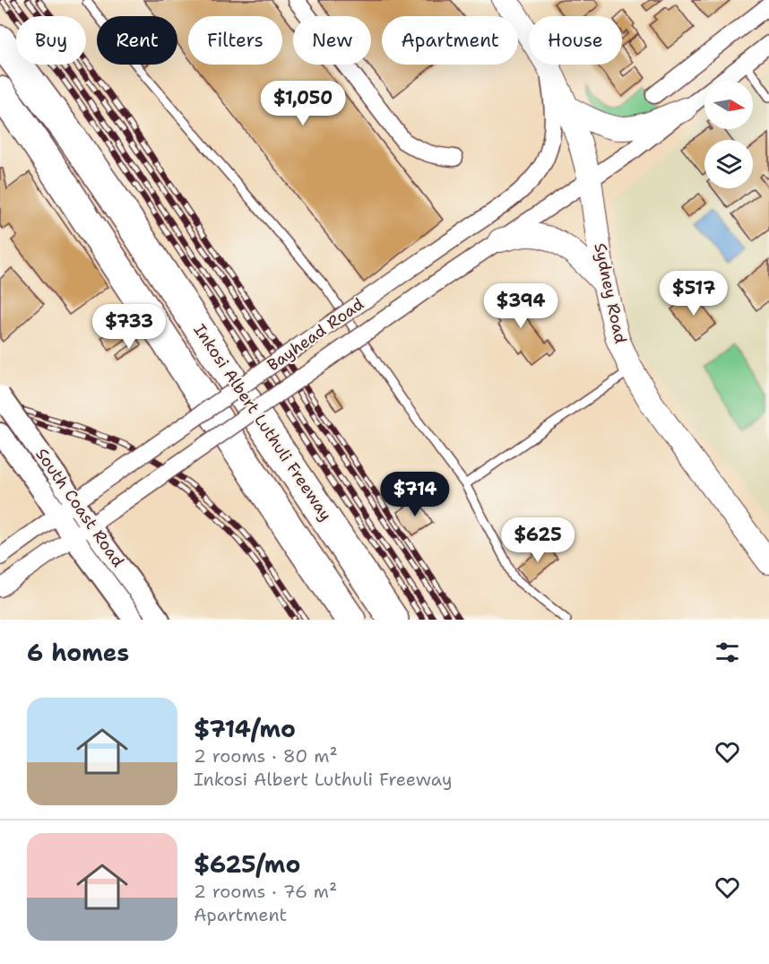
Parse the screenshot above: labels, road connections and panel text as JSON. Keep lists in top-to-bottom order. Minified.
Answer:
{"streets":{"highway":["Inkosi Albert Luthuli Freeway"],"main road":["Sydney Road"],"street":["Bayhead Road","South Coast Road"]},"crossings":[["Sydney Road","Bayhead Road"],["Bayhead Road","South Coast Road"]],"north":"right","page":{"chip":["Buy","Rent","Filters","New","Apartment","House"],"price":["$1,050","$517","$394","$733","$714","$625"],"heading":"6 homes","list":[{"name":"$714/mo","note":"2 rooms · 80 m² · Inkosi Albert Luthuli Freeway"},{"name":"$625/mo","note":"2 rooms · 76 m² · Apartment"}]}}
